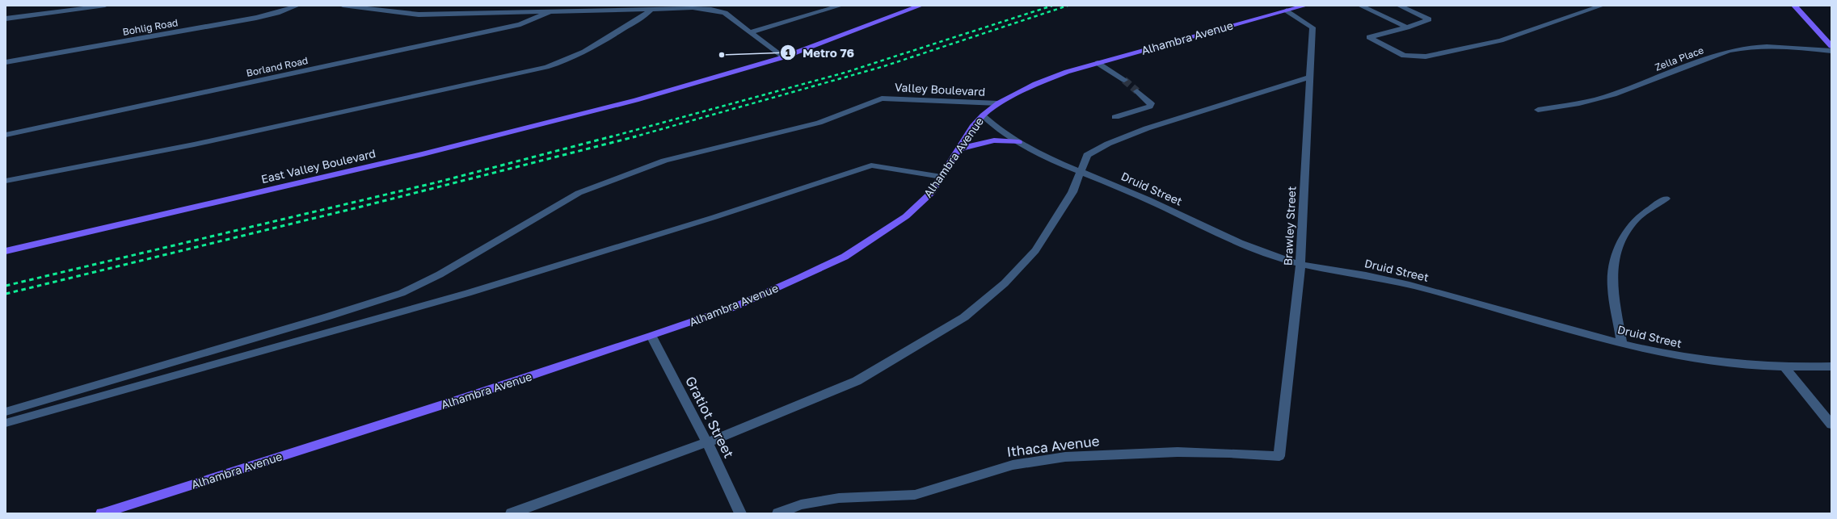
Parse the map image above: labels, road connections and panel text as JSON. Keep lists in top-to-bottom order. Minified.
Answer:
{"streets":{"main road":["Alhambra Avenue","East Valley Boulevard"],"street":["Bohlig Road","Zella Place","Borland Road","Valley Boulevard","Druid Street","Brawley Street","Gratiot Street","Ithaca Avenue"]},"crossings":[["Alhambra Avenue","Valley Boulevard"],["Alhambra Avenue","Druid Street"],["Alhambra Avenue","Brawley Street"],["Alhambra Avenue","Gratiot Street"],["Druid Street","Brawley Street"],["Brawley Street","Ithaca Avenue"]],"places":["Metro 76"]}
